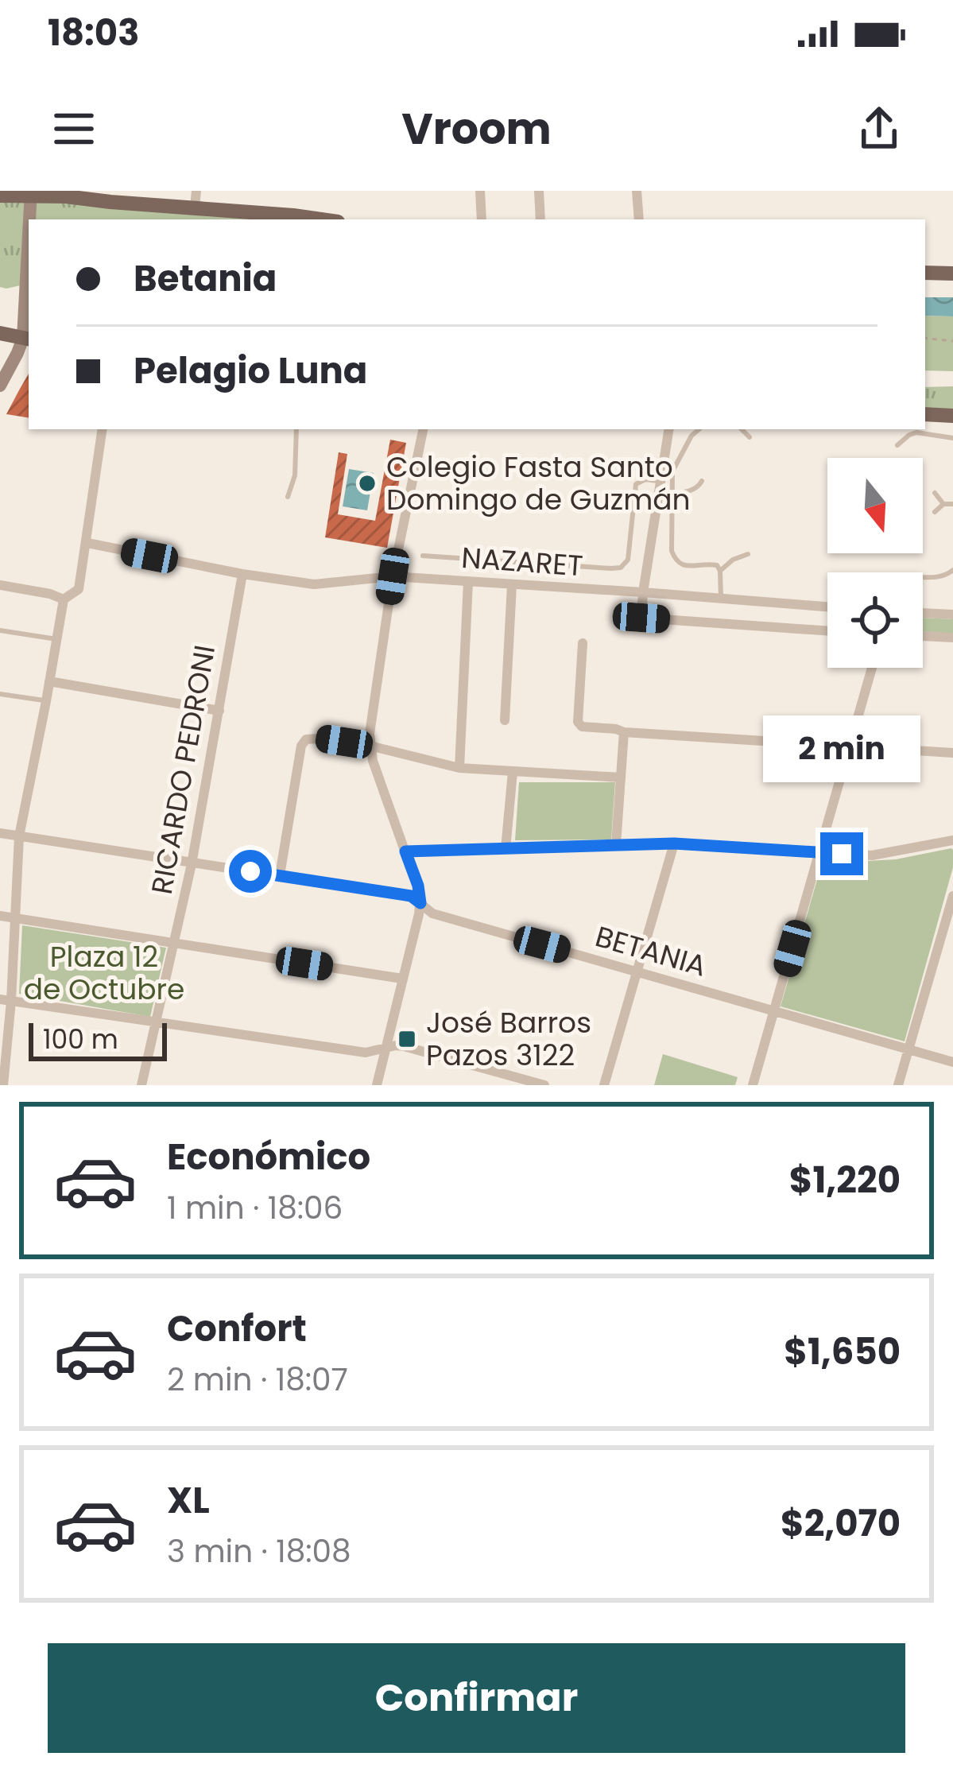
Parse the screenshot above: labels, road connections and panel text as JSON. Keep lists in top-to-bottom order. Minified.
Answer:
{"streets":{"street":["NAZARET","RICARDO PEDRONI","BETANIA"]},"crossings":[["NAZARET","RICARDO PEDRONI"],["RICARDO PEDRONI","BETANIA"]],"parks":["Plaza 12 de Octubre"],"places":{"other":["Colegio Fasta Santo Domingo de Guzmán"],"transit":["José Barros Pazos 3122"]},"scale_bar":"100 m","north":"bottom","page":{"status":"18:03","header":"Vroom","banner":["Betania","Pelagio Luna"],"bubble":"2 min","scale":"100 m","list":[{"name":"Económico","note":"1 min · 18:06","value":"$1,220"},{"name":"Confort","note":"2 min · 18:07","value":"$1,650"},{"name":"XL","note":"3 min · 18:08","value":"$2,070"}],"buttons":"Confirmar"}}
